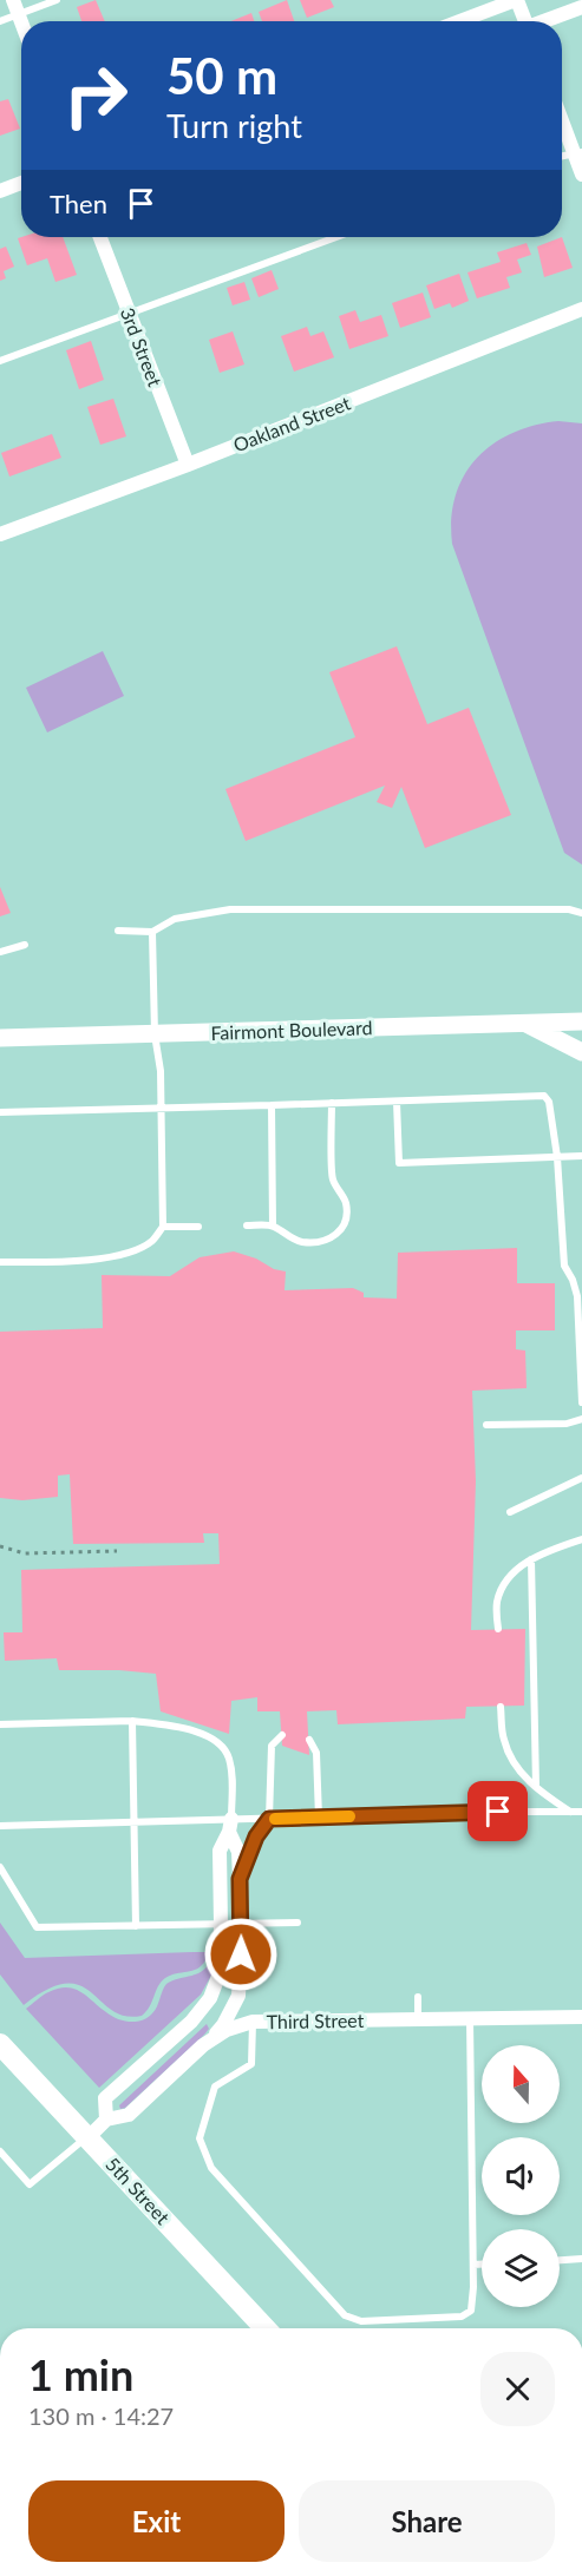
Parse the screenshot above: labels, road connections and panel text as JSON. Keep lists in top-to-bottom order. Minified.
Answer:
{"streets":{"main road":["5th Street"],"street":["3rd Street","Oakland Street","Fairmont Boulevard","Third Street"]},"crossings":[["3rd Street","Oakland Street"],["Third Street","5th Street"]],"north":"top","page":{"turn":["50 m","Turn right"],"then":"Then","heading":["1 min","130 m · 14:27"],"buttons":["Exit","Share"]}}
